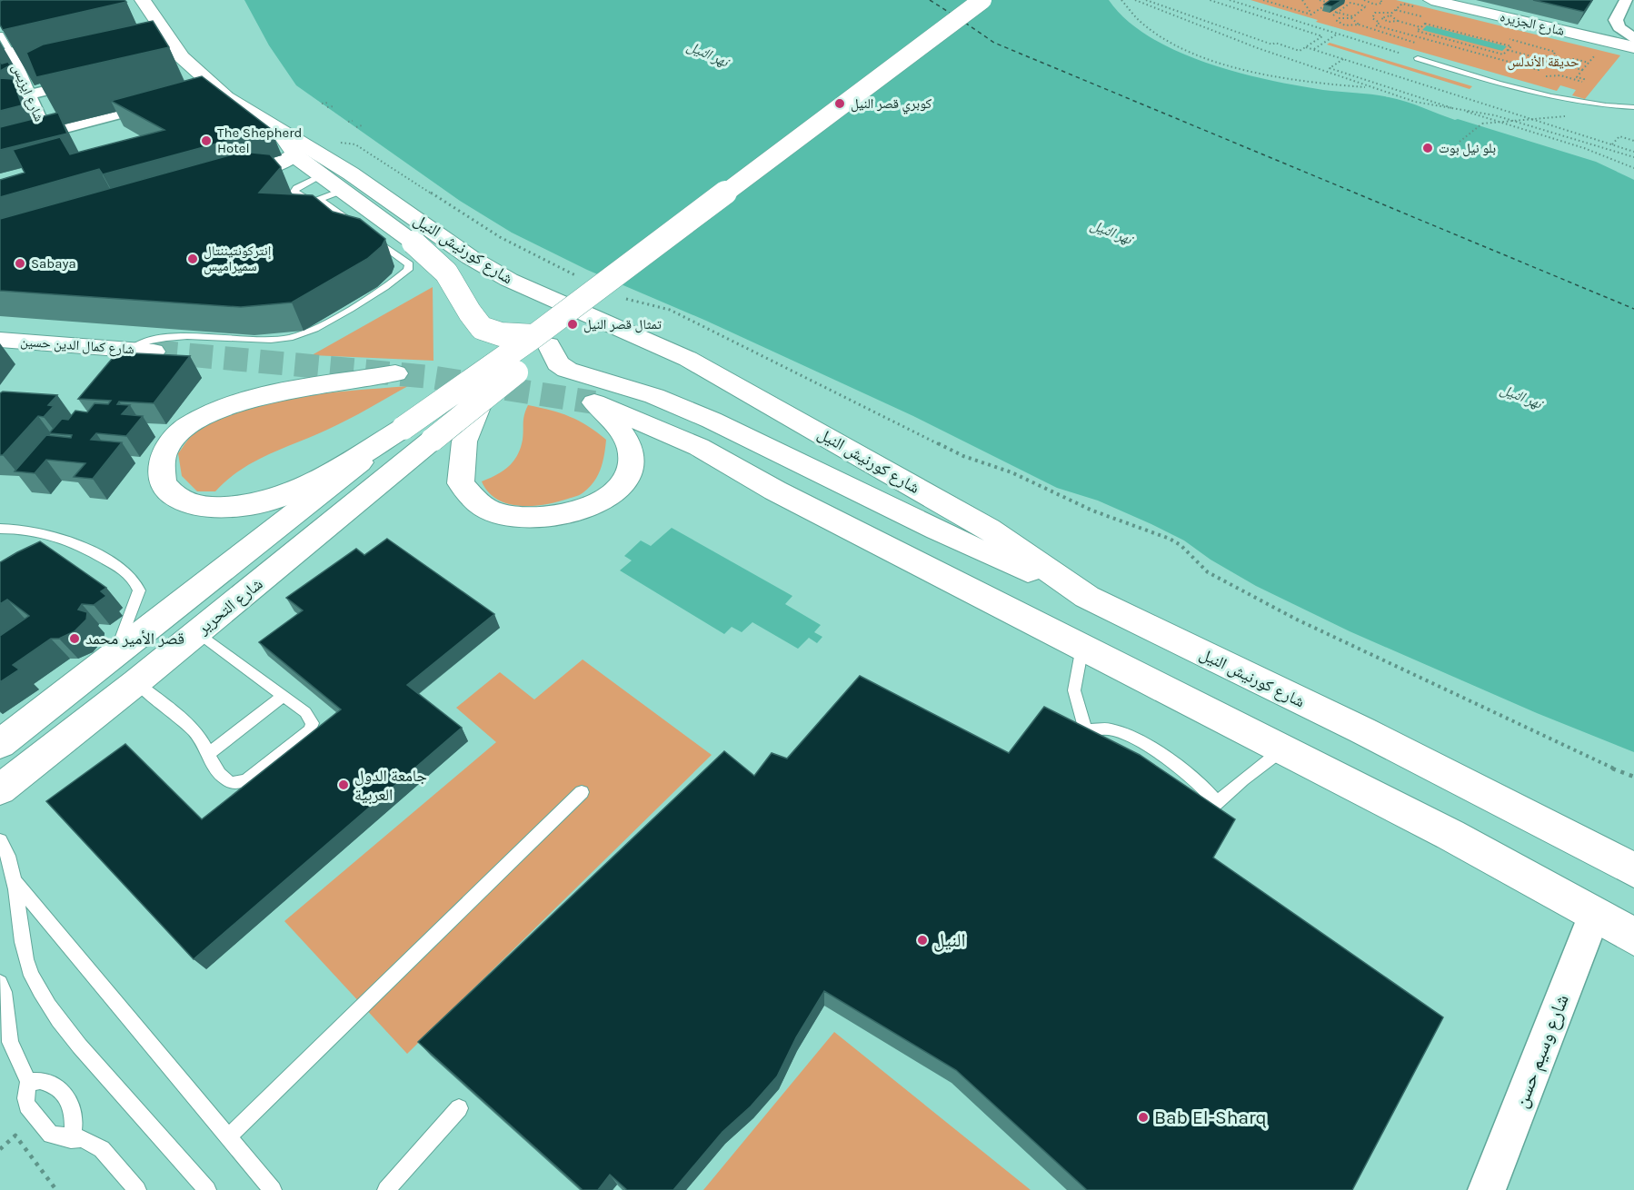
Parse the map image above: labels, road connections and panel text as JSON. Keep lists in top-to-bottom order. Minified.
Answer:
{"streets":{"main road":["شارع الجزيره","شارع كورنيش النيل","شارع كمال الدين حسين","شارع التحرير"],"street":["شارع ايزيس","شارع وسيم حسن"]},"water":["نهر النيل"],"parks":["حديقة الأندلس"],"places":["كوبري قصر النيل","The Shepherd Hotel","بلو نيل بوت","إنتركونتيننتال سميراميس","Sabaya","تمثال قصر النيل","قصر الأمير محمد","جامعة الدول العربية","النيل","Bab El-Sharq"]}
